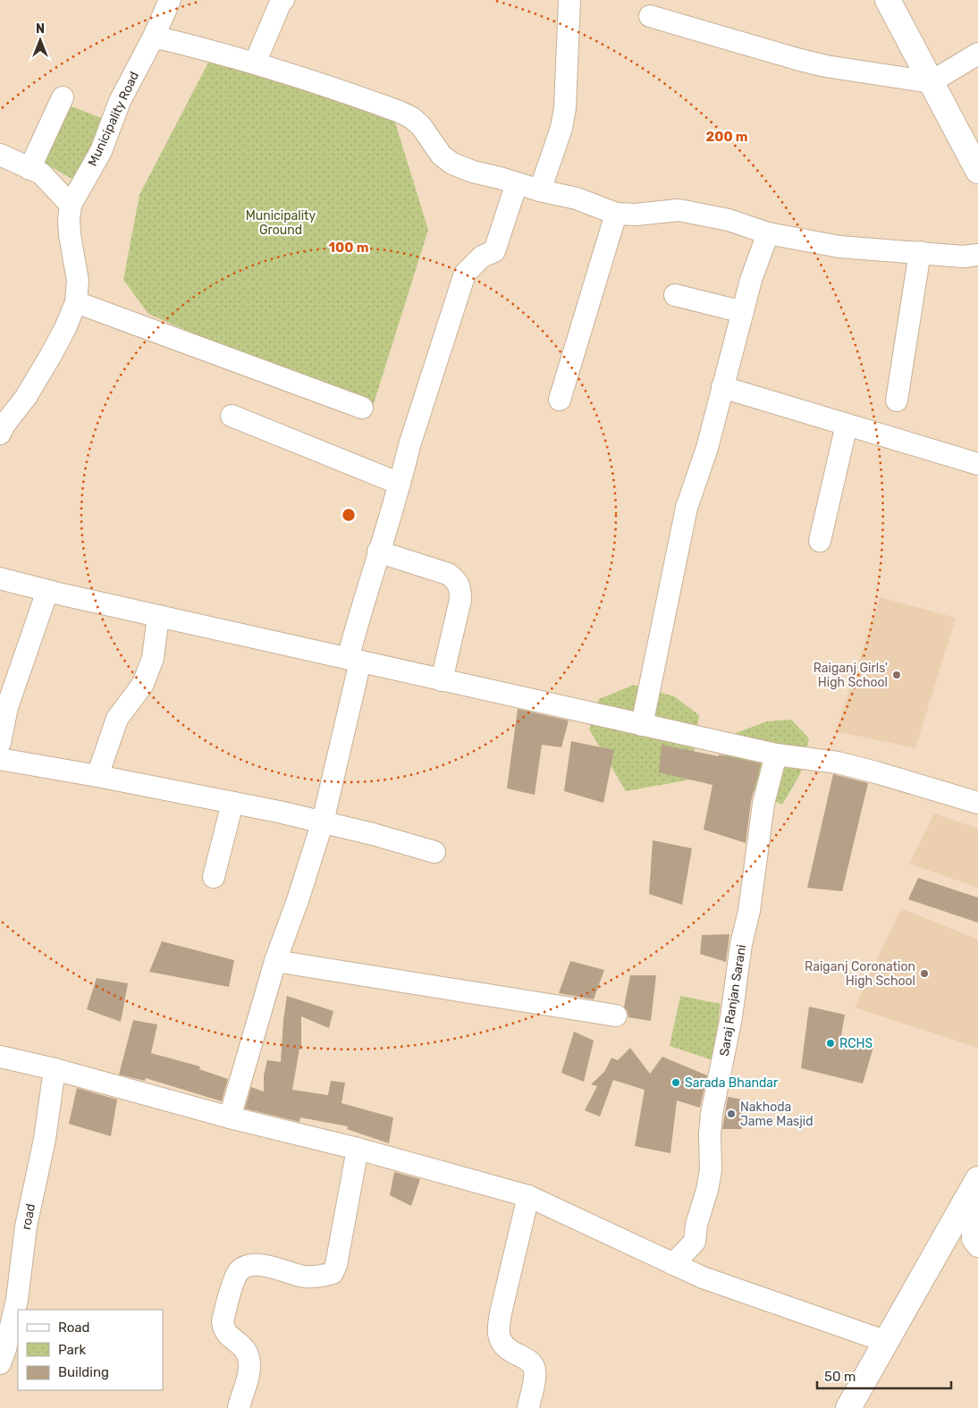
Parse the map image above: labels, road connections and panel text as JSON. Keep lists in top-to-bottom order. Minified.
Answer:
{"streets":{"street":["Municipality Road","Saraj Ranjan Sarani","road"]},"parks":["Municipality Ground"],"places":["Raiganj Girls' High School","Raiganj Coronation High School","RCHS","Sarada Bhandar","Nakhoda Jame Masjid"],"legend":["Road","Park","Building"],"scale_bar":"50 m","north":"top","rings":["200 m","100 m"]}
